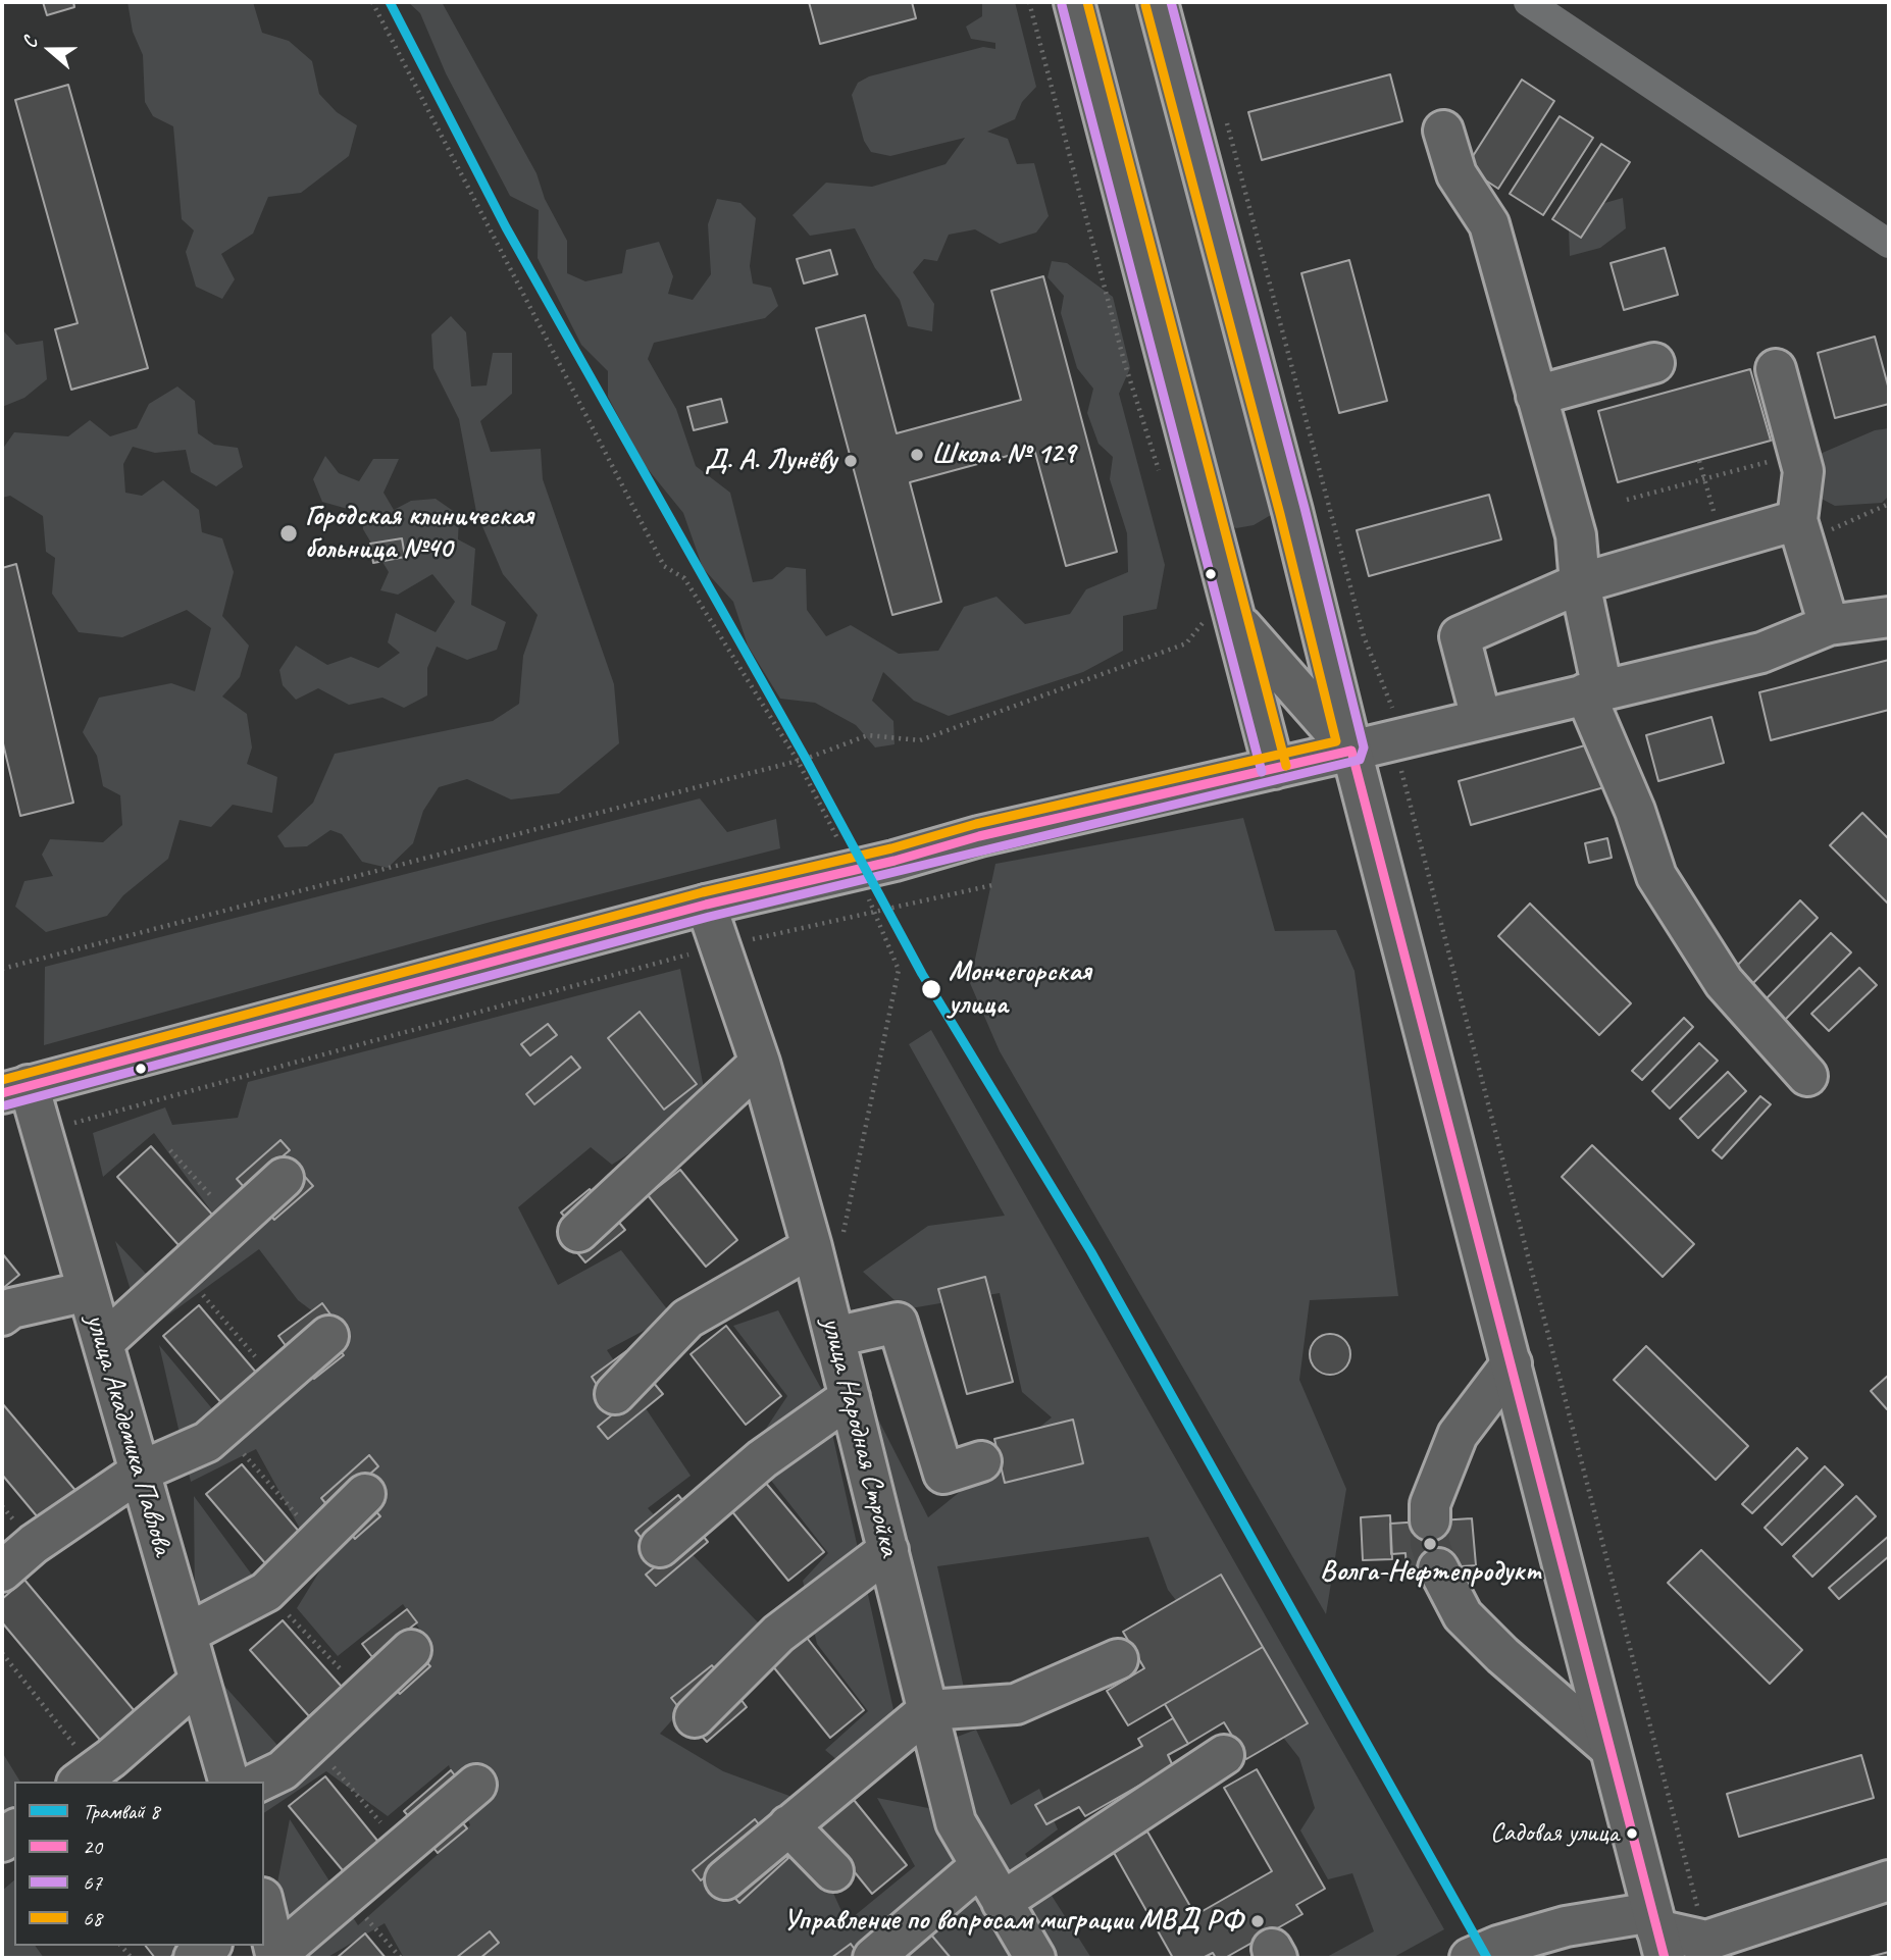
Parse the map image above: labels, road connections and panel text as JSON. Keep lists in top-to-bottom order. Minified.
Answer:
{"streets":{"main road":["улица Академика Павлова","улица Народная Стройка"]},"places":["Школа № 129","Д. А. Лунёву","Городская клиническая больница №40","Мончегорская улица","Волга-Нефтепродукт","Садовая улица","Управление по вопросам миграции МВД РФ"],"lines":["tram line 8","transit line 67","transit line 68","transit line 20"],"legend":["Трамвай 8","20","67","68"],"north":"left"}
